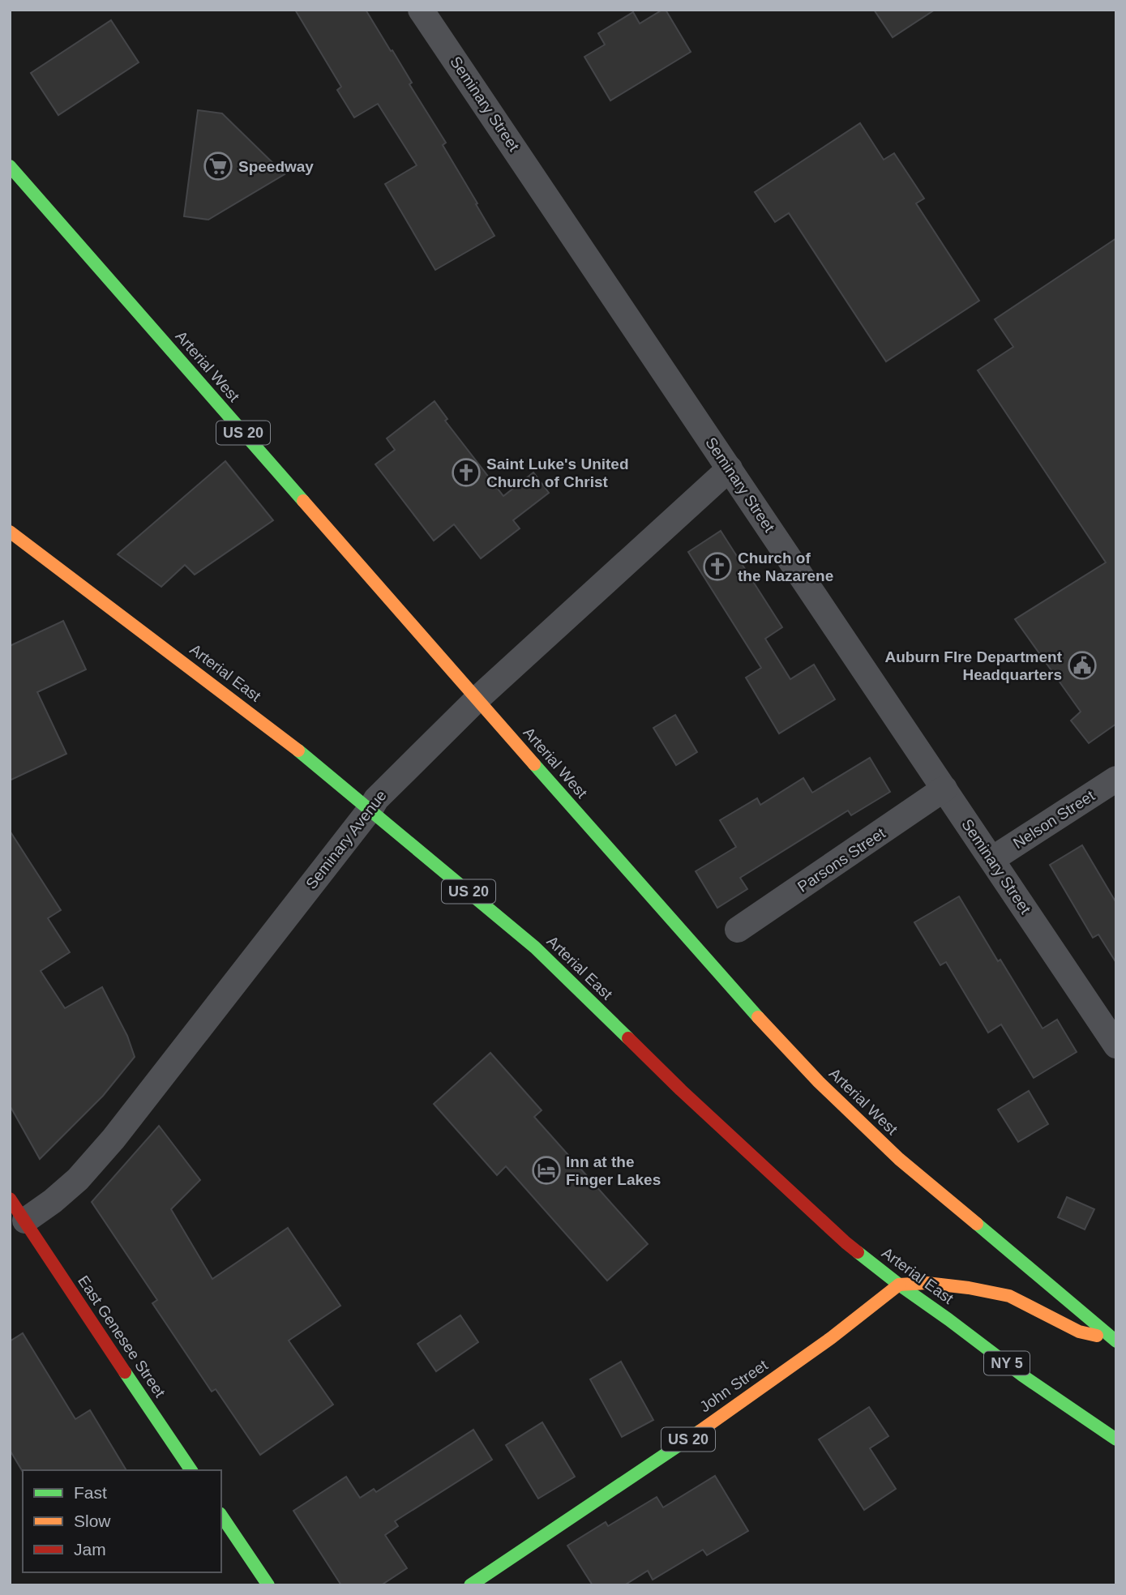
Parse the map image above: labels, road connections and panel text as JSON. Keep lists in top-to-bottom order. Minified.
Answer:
{"streets":{"main road":["Arterial West","US 20","Arterial East","East Genesee Street","NY 5","John Street"],"street":["Seminary Street","Nelson Street","Seminary Avenue","Parsons Street"]},"crossings":[["Seminary Street","Nelson Street"],["Seminary Street","Seminary Avenue"],["Seminary Street","Parsons Street"],["Arterial West","Seminary Avenue"],["Arterial East","Seminary Avenue"],["Arterial East","John Street"],["Seminary Avenue","East Genesee Street"]],"places":{"supermarket":["Speedway"],"church":["Saint Luke's United Church of Christ","Church of the Nazarene"],"public building":["Auburn FIre Department Headquarters"],"hotel":["Inn at the Finger Lakes"]},"legend":["Fast","Slow","Jam"]}
